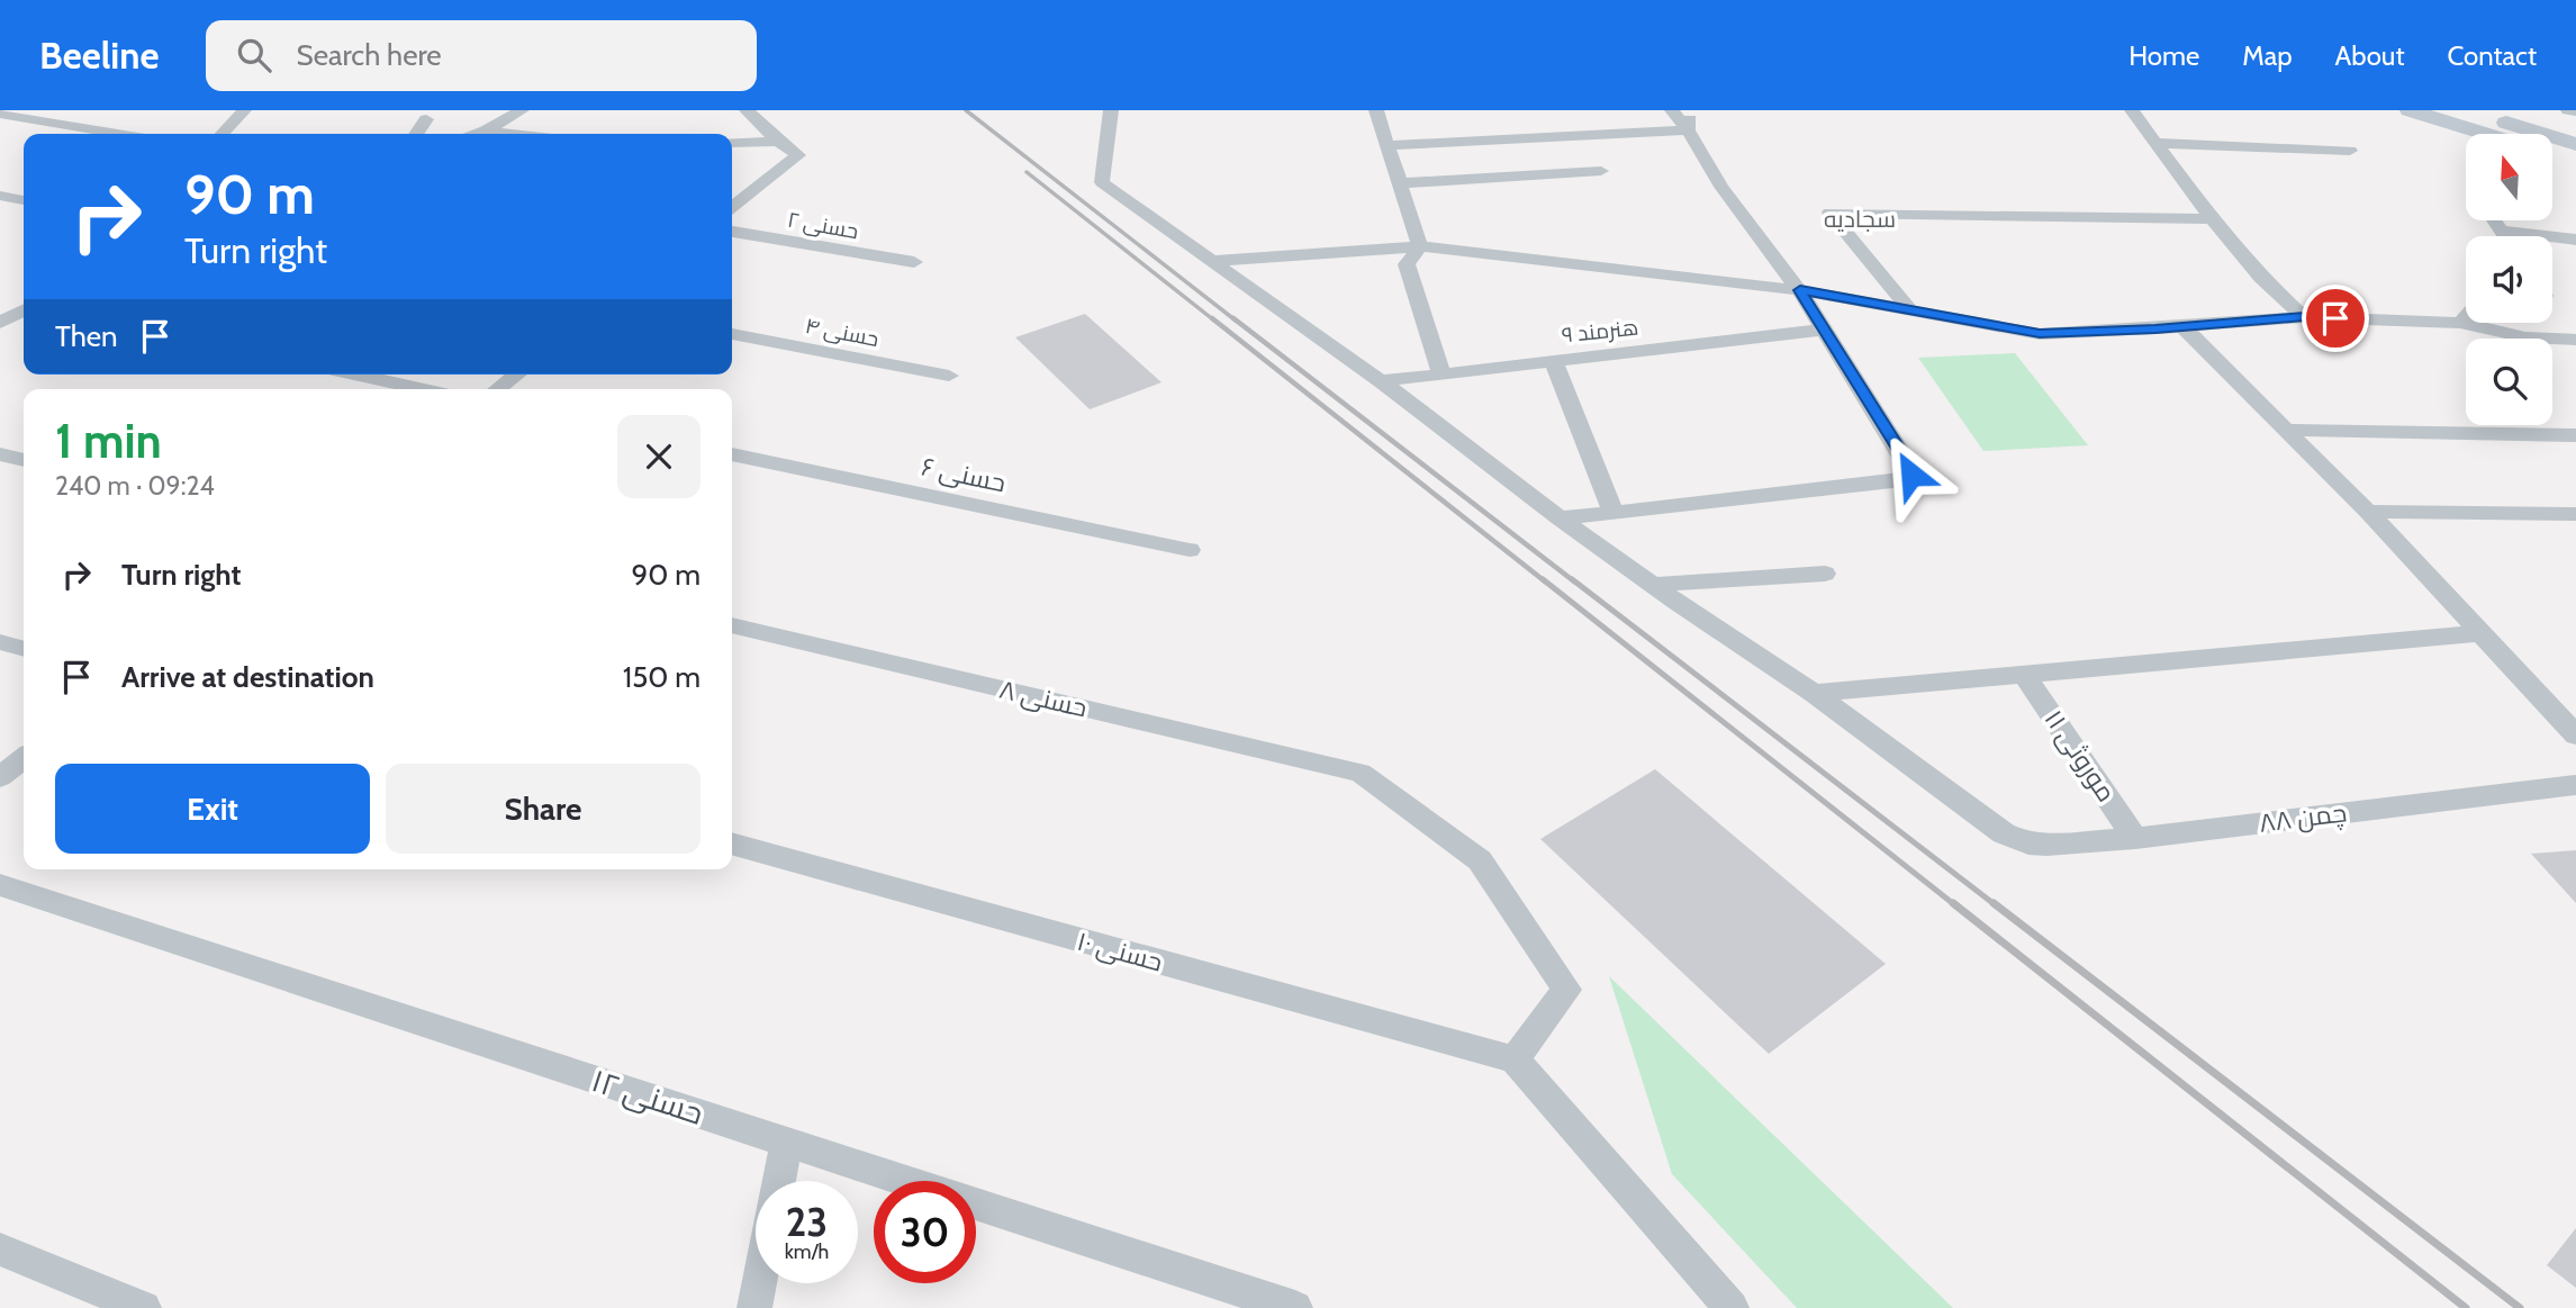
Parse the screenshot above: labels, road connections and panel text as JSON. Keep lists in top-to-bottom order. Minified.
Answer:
{"streets":{"street":["حسنی ۲","هنرمند ۹","حسنی ۴","حسنی ۶","حسنی ۸","موروثی ۱۱","چمن ۸۸","حسنی ۱۰","حسنی ۱۲"]},"crossings":[["حسنی ۸","حسنی ۱۰"],["موروثی ۱۱","چمن ۸۸"]],"districts":["سجادیه"],"north":"top","page":{"header":"Beeline","search":"Search here","nav":["Home","Map","About","Contact"],"turn":["90 m","Turn right"],"then":"Then","heading":["1 min","240 m · 09:24"],"list":[{"name":"Turn right","value":"90 m"},{"name":"Arrive at destination","value":"150 m"}],"buttons":["Exit","Share"],"speed":"23 km/h","limit":"30"}}
